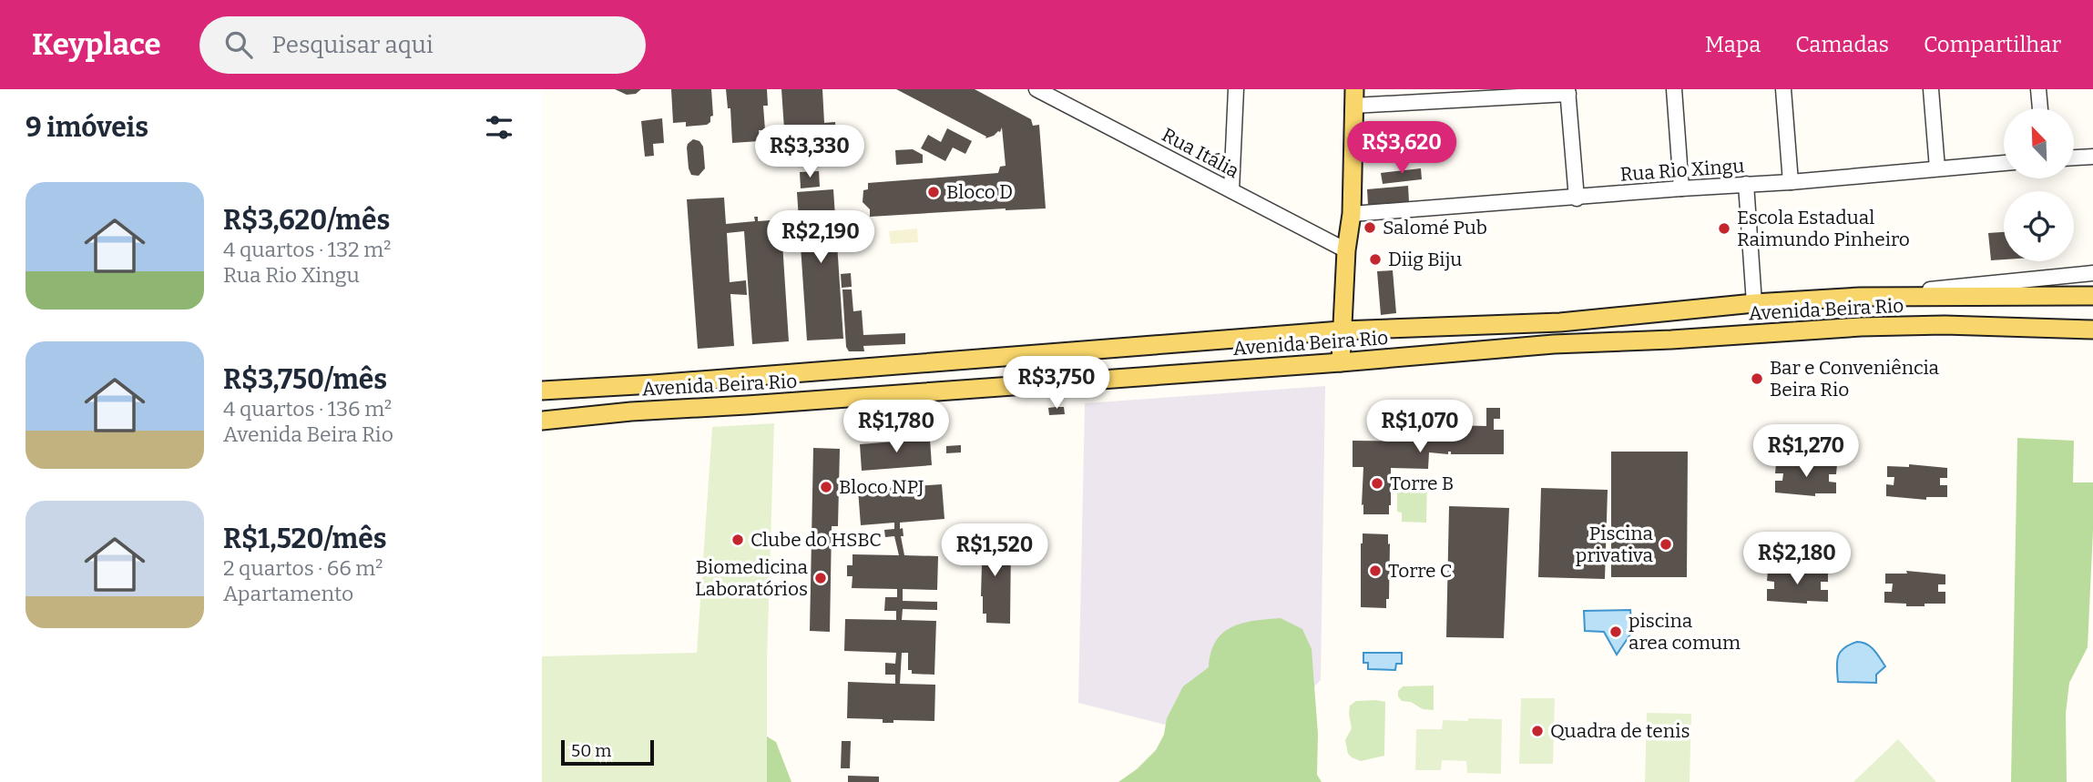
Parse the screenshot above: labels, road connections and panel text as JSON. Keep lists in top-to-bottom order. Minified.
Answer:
{"streets":{"main road":["Avenida Beira Rio"],"street":["Rua Itália","Rua Rio Xingu"]},"places":["Bloco D","Salomé Pub","Escola Estadual Raimundo Pinheiro","Diig Biju","Bar e Conveniência Beira Rio","Torre B","Bloco NPJ","Clube do HSBC","Piscina privativa","Torre C","Biomedicina Laboratórios","piscina area comum","Quadra de tenis"],"scale_bar":"50 m","north":"top left","page":{"header":"Keyplace","search":"Pesquisar aqui","nav":["Mapa","Camadas","Compartilhar"],"heading":"9 imóveis","price":["R$3,620","R$3,330","R$2,190","R$3,750","R$1,780","R$1,070","R$1,270","R$1,520","R$2,180"],"list":[{"name":"R$3,620/mês","note":"4 quartos · 132 m² · Rua Rio Xingu"},{"name":"R$3,750/mês","note":"4 quartos · 136 m² · Avenida Beira Rio"},{"name":"R$1,520/mês","note":"2 quartos · 66 m² · Apartamento"}],"scale":"50 m"}}
